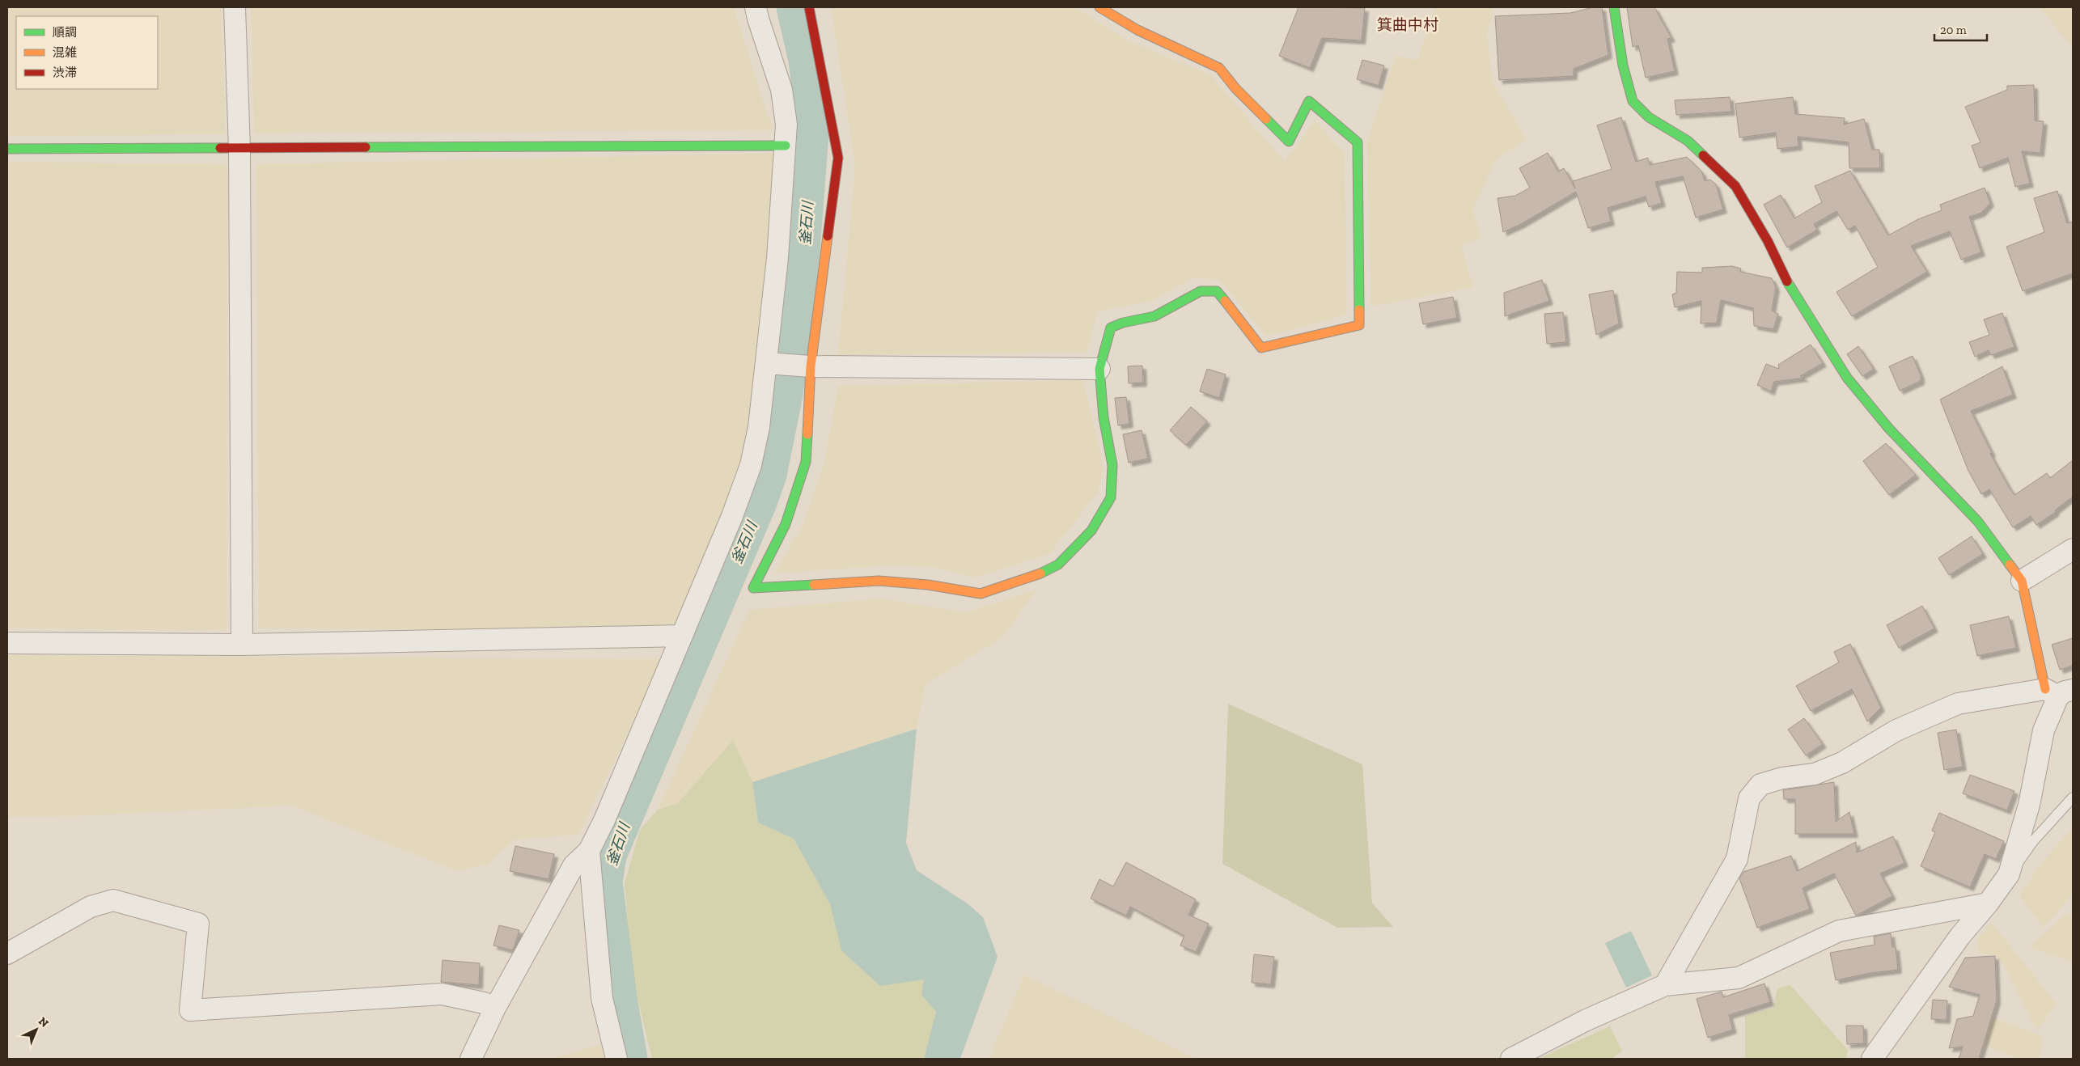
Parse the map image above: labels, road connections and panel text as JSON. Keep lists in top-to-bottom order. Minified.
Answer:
{"districts":["箕曲中村"],"water":["釜石川"],"legend":["順調","混雑","渋滞"],"scale_bar":"20 m","north":"top right"}
